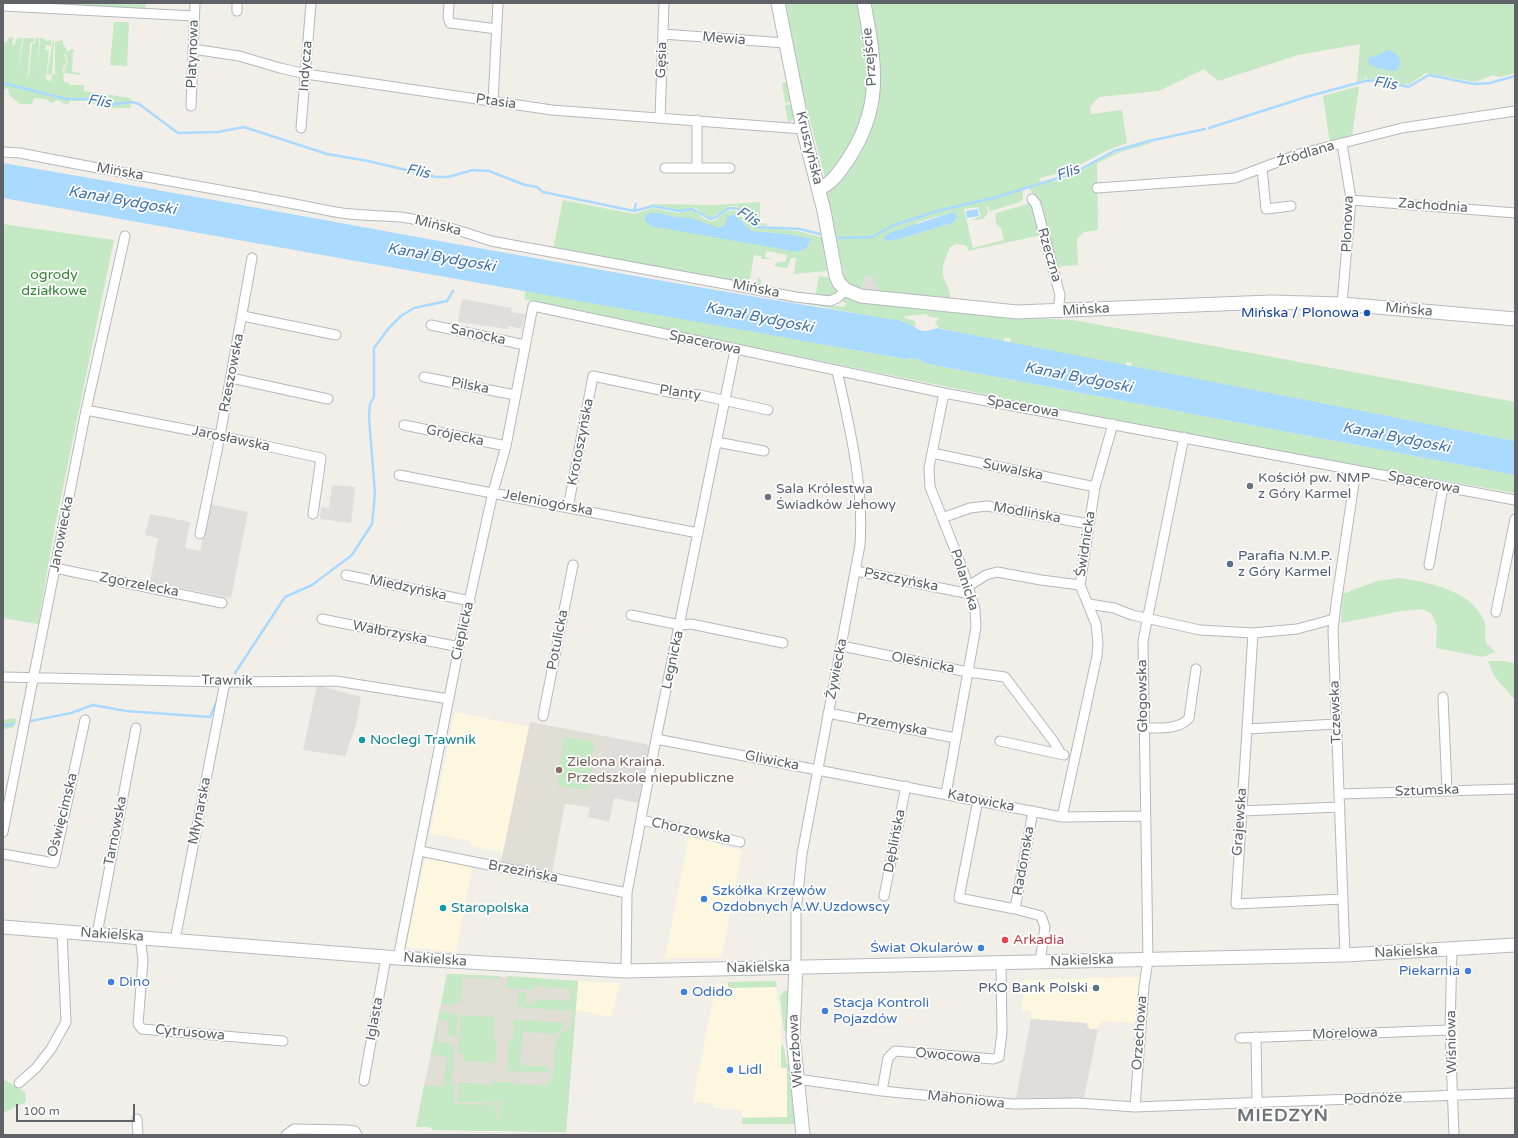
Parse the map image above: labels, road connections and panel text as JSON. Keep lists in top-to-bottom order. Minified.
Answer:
{"streets":{"main road":["Przejście","Kruszyńska","Mińska","Nakielska","Wierzbowa"],"street":["Mewia","Platynowa","Gęsia","Indycza","Ptasia","Źródlana","Zachodnia","Plonowa","Rzeczna","Sanocka","Spacerowa","Rzeszowska","Pilska","Planty","Grójecka","Jarosławska","Krotoszyńska","Suwalska","Jeleniogórska","Modlińska","Janowiecka","Świdnicka","Pszczyńska","Polanicka","Zgorzelecka","Miedzyńska","Cieplicka","Wałbrzyska","Potulicka","Legnicka","Oleśnicka","Żywiecka","Trawnik","Głogowska","Tczewska","Przemyska","Gliwicka","Sztumska","Katowicka","Młynarska","Oświęcimska","Grajewska","Tarnowska","Chorzowska","Dęblińska","Radomska","Brzezińska","Iglasta","Cytrusowa","Orzechowa","Morelowa","Wiśniowa","Owocowa","Podnóże","Mahoniowa"]},"crossings":[["Mewia","Gęsia"],["Mewia","Kruszyńska"],["Platynowa","Ptasia"],["Przejście","Kruszyńska"],["Gęsia","Ptasia"],["Indycza","Ptasia"],["Ptasia","Kruszyńska"],["Kruszyńska","Mińska"],["Źródlana","Plonowa"],["Mińska","Plonowa"],["Mińska","Rzeczna"],["Zachodnia","Plonowa"],["Sanocka","Cieplicka"],["Spacerowa","Świdnicka"],["Spacerowa","Polanicka"],["Spacerowa","Cieplicka"],["Spacerowa","Legnicka"],["Spacerowa","Żywiecka"],["Spacerowa","Głogowska"],["Spacerowa","Tczewska"],["Rzeszowska","Jarosławska"],["Pilska","Cieplicka"],["Planty","Krotoszyńska"],["Planty","Legnicka"],["Grójecka","Cieplicka"],["Jarosławska","Janowiecka"],["Krotoszyńska","Jeleniogórska"],["Suwalska","Świdnicka"],["Suwalska","Polanicka"],["Jeleniogórska","Cieplicka"],["Jeleniogórska","Legnicka"],["Modlińska","Świdnicka"],["Modlińska","Polanicka"],["Janowiecka","Zgorzelecka"],["Janowiecka","Trawnik"],["Świdnicka","Katowicka"],["Pszczyńska","Polanicka"],["Pszczyńska","Żywiecka"],["Polanicka","Oleśnicka"],["Polanicka","Przemyska"],["Polanicka","Katowicka"],["Miedzyńska","Cieplicka"],["Cieplicka","Wałbrzyska"],["Cieplicka","Trawnik"],["Cieplicka","Brzezińska"],["Cieplicka","Nakielska"],["Cieplicka","Iglasta"],["Legnicka","Gliwicka"],["Legnicka","Chorzowska"],["Legnicka","Brzezińska"],["Legnicka","Nakielska"],["Oleśnicka","Żywiecka"],["Żywiecka","Przemyska"],["Żywiecka","Gliwicka"],["Żywiecka","Katowicka"],["Żywiecka","Nakielska"],["Żywiecka","Wierzbowa"],["Trawnik","Młynarska"],["Głogowska","Katowicka"],["Głogowska","Nakielska"],["Głogowska","Orzechowa"],["Tczewska","Sztumska"],["Tczewska","Grajewska"],["Tczewska","Nakielska"],["Gliwicka","Katowicka"],["Katowicka","Dęblińska"],["Katowicka","Radomska"],["Młynarska","Nakielska"],["Tarnowska","Nakielska"],["Radomska","Nakielska"],["Nakielska","Iglasta"],["Nakielska","Cytrusowa"],["Nakielska","Orzechowa"],["Nakielska","Wiśniowa"],["Nakielska","Wierzbowa"],["Nakielska","Owocowa"],["Orzechowa","Podnóże"],["Orzechowa","Mahoniowa"],["Morelowa","Wiśniowa"],["Wiśniowa","Podnóże"],["Wierzbowa","Mahoniowa"],["Owocowa","Mahoniowa"],["Podnóże","Mahoniowa"]],"districts":["MIEDZYŃ"],"water":["Flis","Kanał Bydgoski"],"parks":["ogrody działkowe"],"places":["Mińska / Plonowa","Kościół pw. NMP z Góry Karmel","Sala Królestwa Świadków Jehowy","Parafia N.M.P. z Góry Karmel","Noclegi Trawnik","Zielona Kraina. Przedszkole niepubliczne","Szkółka Krzewów Ozdobnych A.W.Uzdowscy","Staropolska","Arkadia","Świat Okularów","Piekarnia","Dino","PKO Bank Polski","Odido","Stacja Kontroli Pojazdów","Lidl"],"scale_bar":"100 m"}
